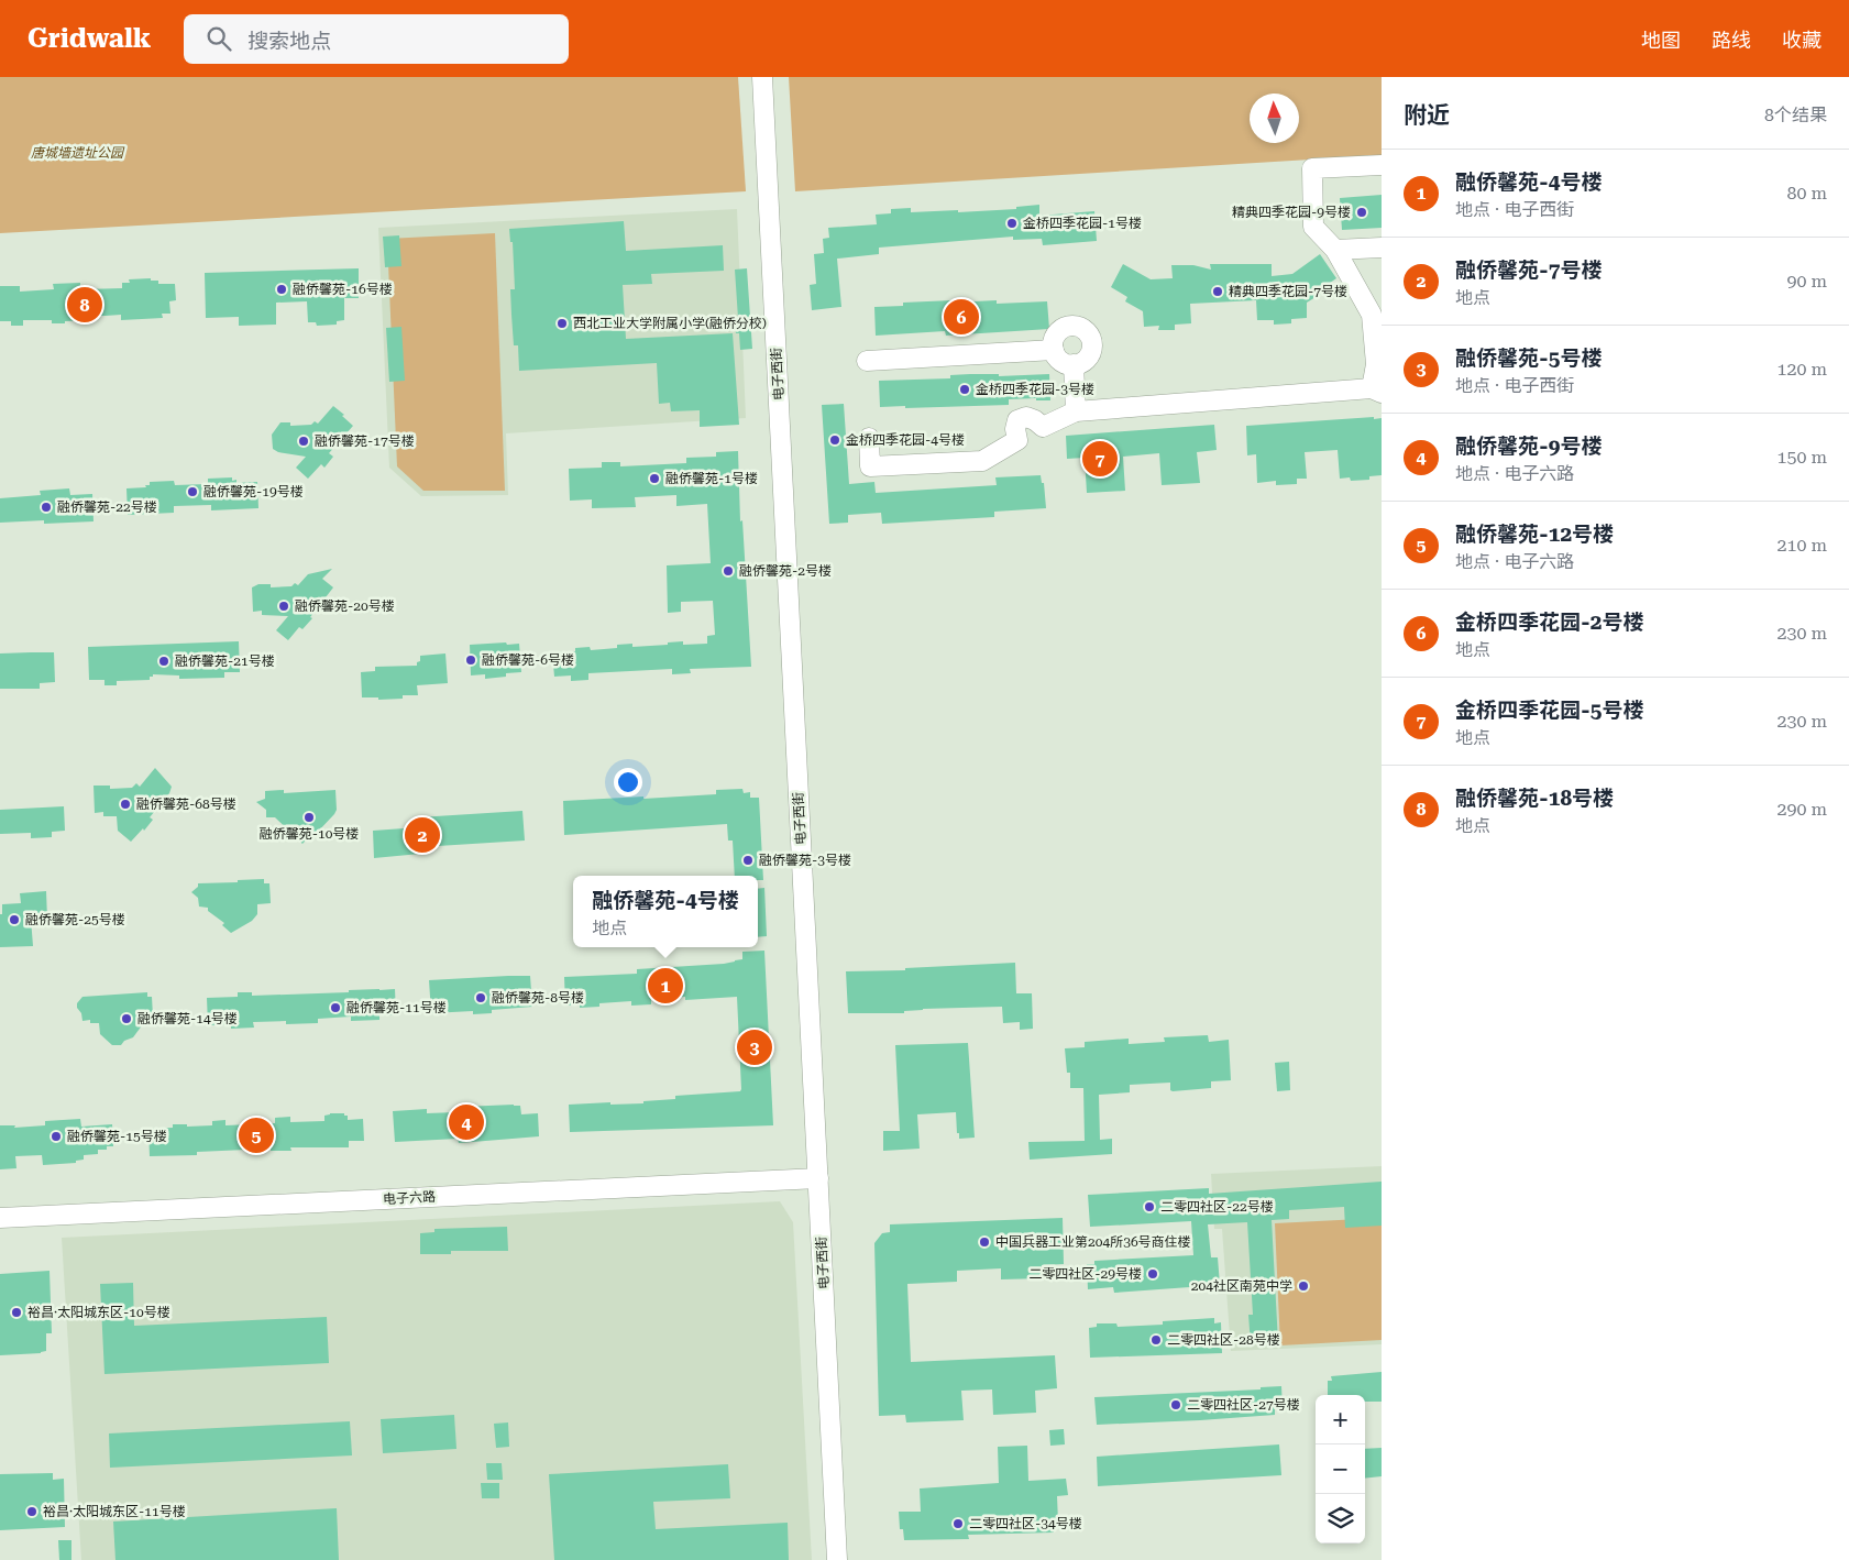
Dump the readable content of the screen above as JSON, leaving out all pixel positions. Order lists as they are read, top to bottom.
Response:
{
  "streets": {
    "street": ["电子西街", "电子六路"]
  },
  "crossings": [
    ["电子西街", "电子六路"]
  ],
  "parks": ["唐城墙遗址公园"],
  "places": [
    "精典四季花园-9号楼",
    "金桥四季花园-1号楼",
    "融侨馨苑-16号楼",
    "精典四季花园-7号楼",
    "西北工业大学附属小学(融侨分校)",
    "金桥四季花园-3号楼",
    "金桥四季花园-4号楼",
    "融侨馨苑-17号楼",
    "融侨馨苑-1号楼",
    "融侨馨苑-19号楼",
    "融侨馨苑-22号楼",
    "融侨馨苑-2号楼",
    "融侨馨苑-20号楼",
    "融侨馨苑-6号楼",
    "融侨馨苑-21号楼",
    "融侨馨苑-68号楼",
    "融侨馨苑-10号楼",
    "融侨馨苑-3号楼",
    "融侨馨苑-25号楼",
    "融侨馨苑-8号楼",
    "融侨馨苑-11号楼",
    "融侨馨苑-14号楼",
    "融侨馨苑-15号楼",
    "二零四社区-22号楼",
    "中国兵器工业第204所36号商住楼",
    "二零四社区-29号楼",
    "204社区南苑中学",
    "裕昌·太阳城东区-10号楼",
    "二零四社区-28号楼",
    "二零四社区-27号楼",
    "裕昌·太阳城东区-11号楼",
    "二零四社区-34号楼"
  ],
  "north": "top",
  "page": {
    "header": "Gridwalk",
    "search": "搜索地点",
    "nav": ["地图", "路线", "收藏"],
    "heading": ["附近", "8个结果"],
    "list": [
      {
        "mark": "1",
        "name": "融侨馨苑-4号楼",
        "note": "地点 · 电子西街",
        "value": "80 m"
      },
      {
        "mark": "2",
        "name": "融侨馨苑-7号楼",
        "note": "地点",
        "value": "90 m"
      },
      {
        "mark": "3",
        "name": "融侨馨苑-5号楼",
        "note": "地点 · 电子西街",
        "value": "120 m"
      },
      {
        "mark": "4",
        "name": "融侨馨苑-9号楼",
        "note": "地点 · 电子六路",
        "value": "150 m"
      },
      {
        "mark": "5",
        "name": "融侨馨苑-12号楼",
        "note": "地点 · 电子六路",
        "value": "210 m"
      },
      {
        "mark": "6",
        "name": "金桥四季花园-2号楼",
        "note": "地点",
        "value": "230 m"
      },
      {
        "mark": "7",
        "name": "金桥四季花园-5号楼",
        "note": "地点",
        "value": "230 m"
      },
      {
        "mark": "8",
        "name": "融侨馨苑-18号楼",
        "note": "地点",
        "value": "290 m"
      }
    ],
    "pins": [
      "8",
      "6",
      "7",
      "2",
      "1",
      "3",
      "4",
      "5"
    ],
    "popup": ["融侨馨苑-4号楼", "地点"],
    "map_buttons": ["+", "−"]
  }
}
